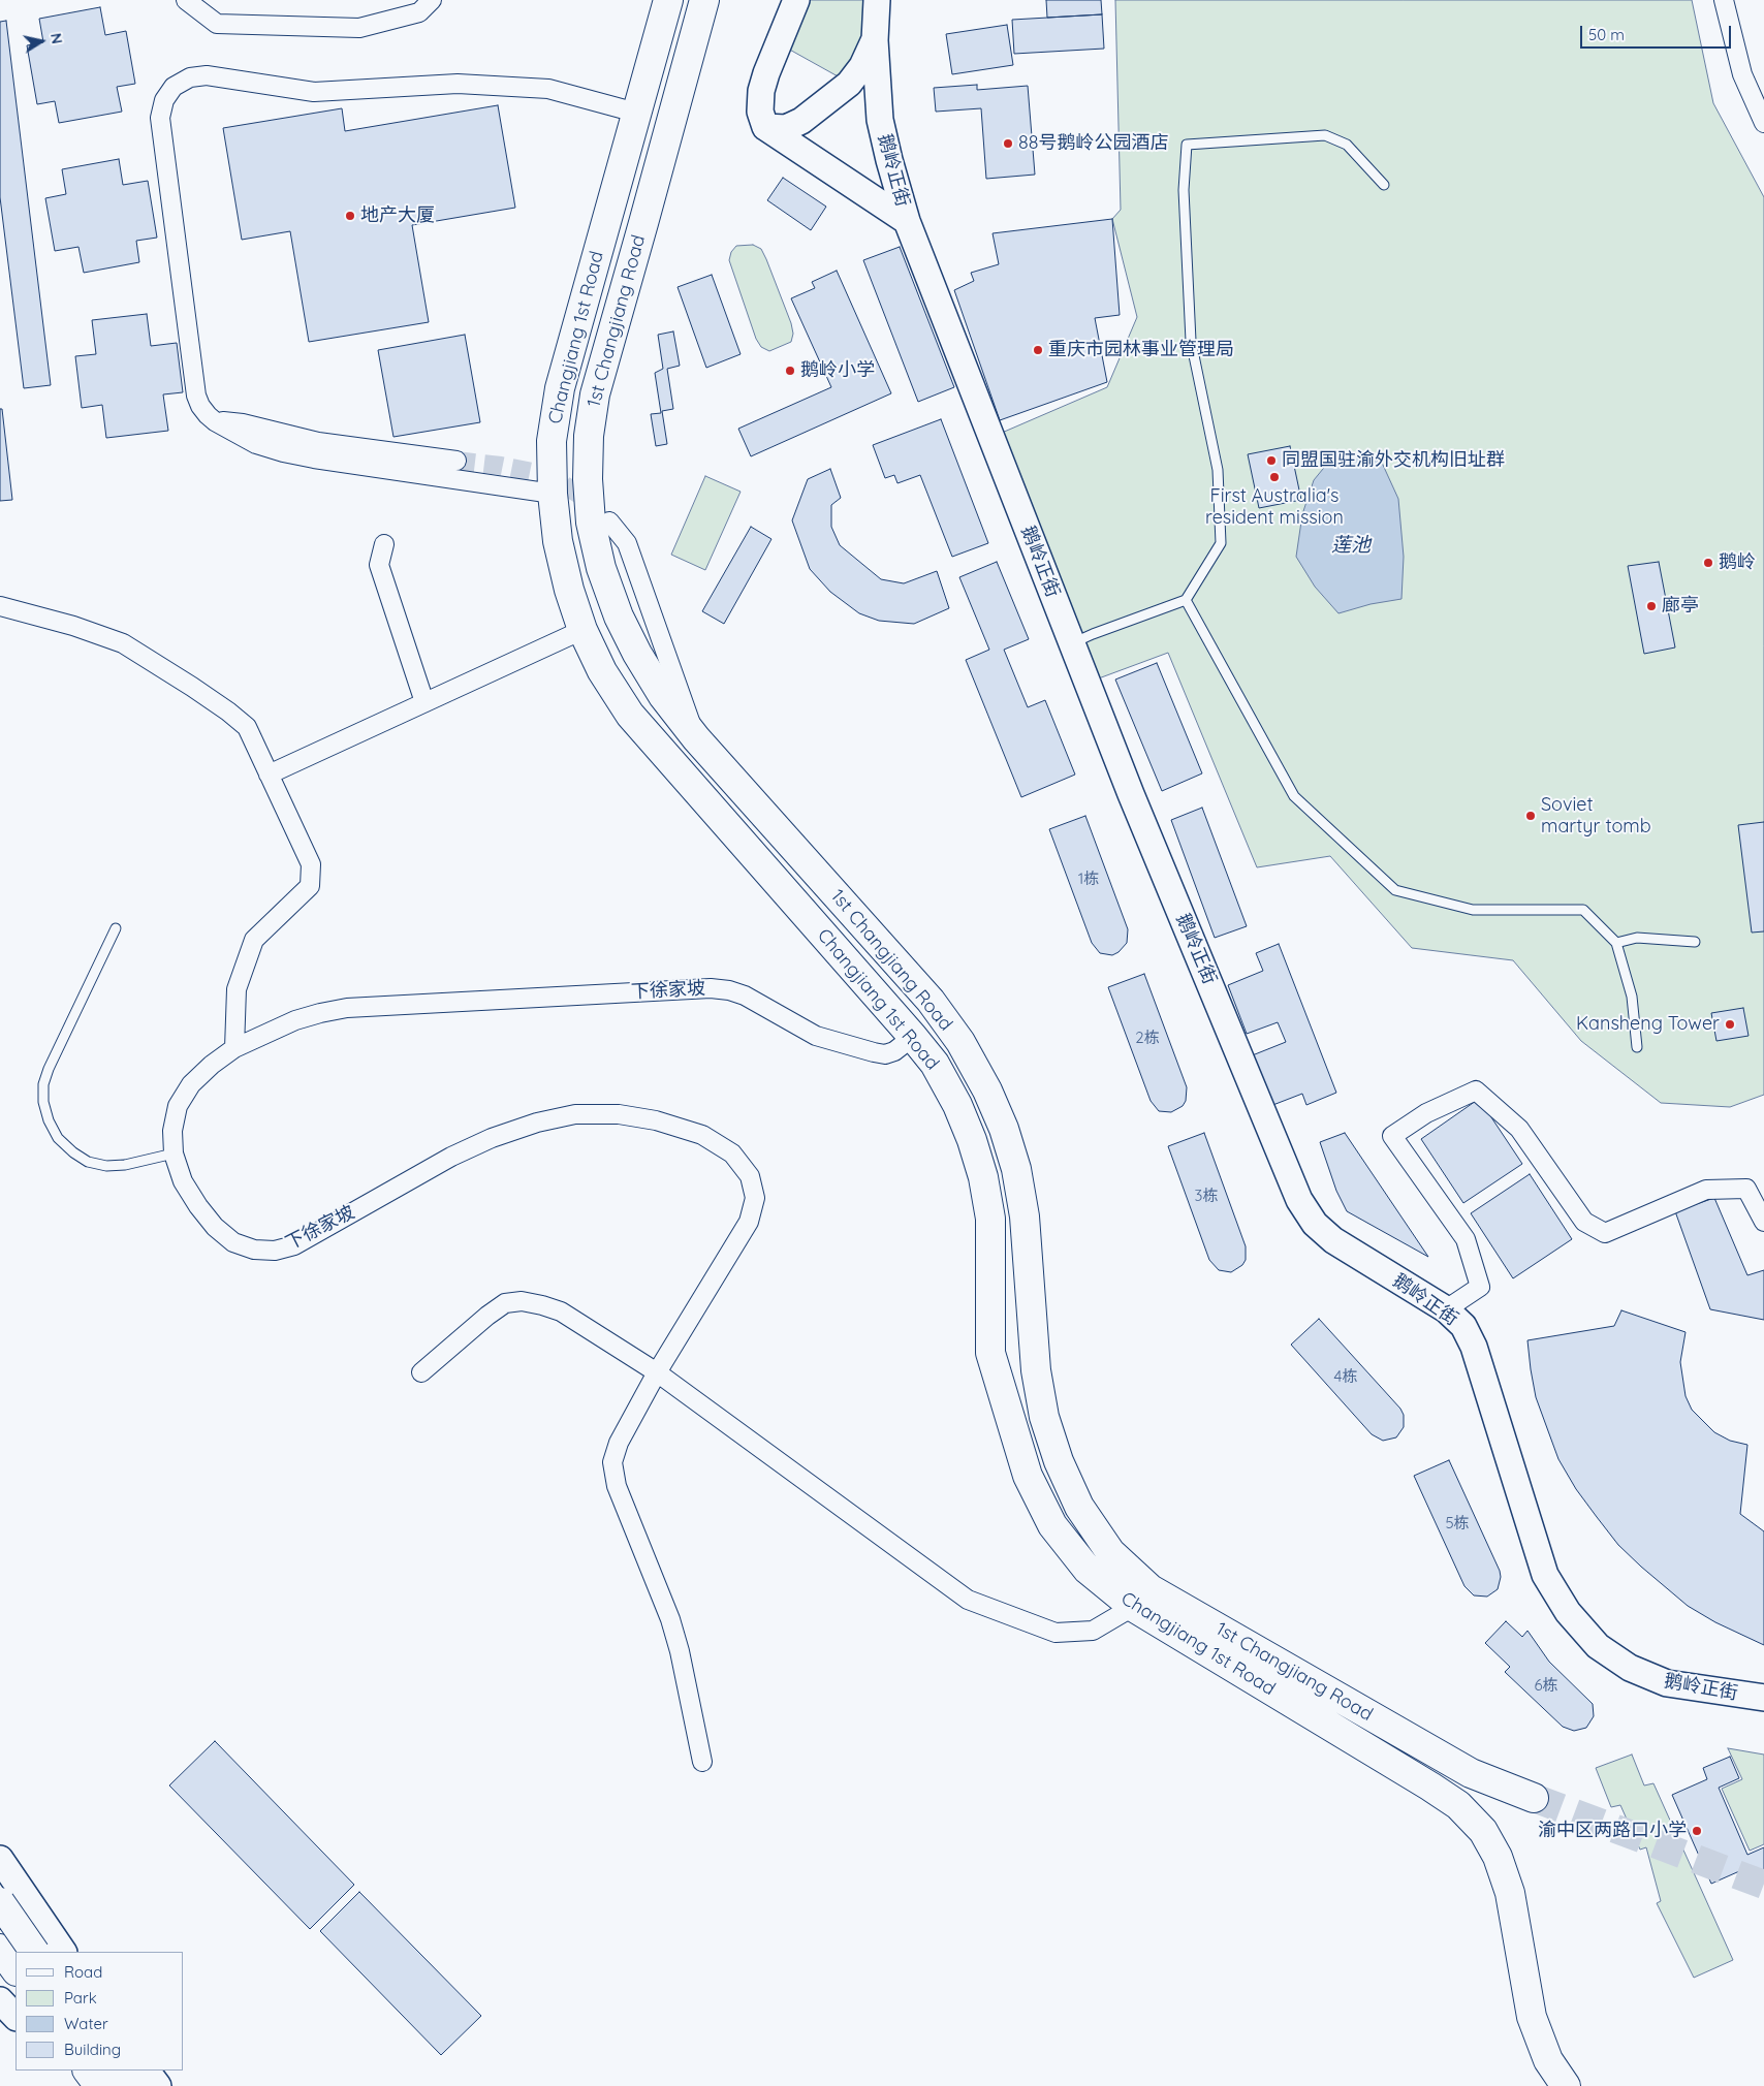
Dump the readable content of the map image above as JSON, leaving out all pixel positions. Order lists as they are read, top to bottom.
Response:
{
  "streets": {
    "main road": ["1st Changjiang Road", "Changjiang 1st Road"],
    "street": ["鹅岭正街", "下徐家坡"]
  },
  "crossings": [
    ["1st Changjiang Road", "Changjiang 1st Road"],
    ["Changjiang 1st Road", "下徐家坡"]
  ],
  "water": ["莲池"],
  "places": [
    "88号鹅岭公园酒店",
    "地产大厦",
    "重庆市园林事业管理局",
    "鹅岭小学",
    "同盟国驻渝外交机构旧址群",
    "First Australia's resident mission",
    "鹅岭",
    "廊亭",
    "Soviet martyr tomb",
    "Kansheng Tower",
    "渝中区两路口小学"
  ],
  "house_numbers": [
    "1栋",
    "2栋",
    "3栋",
    "4栋",
    "5栋",
    "6栋"
  ],
  "legend": [
    "Road",
    "Park",
    "Water",
    "Building"
  ],
  "scale_bar": "50 m",
  "north": "right"
}
